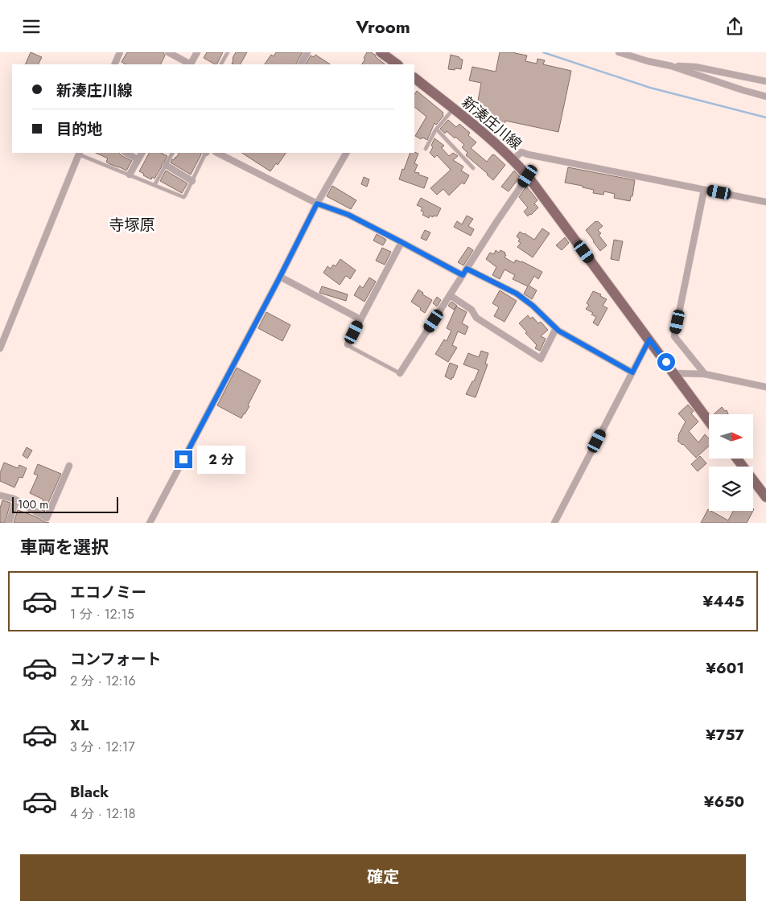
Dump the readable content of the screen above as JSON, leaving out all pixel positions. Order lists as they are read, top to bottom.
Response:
{
  "streets": {
    "main road": ["新湊庄川線"]
  },
  "districts": ["寺塚原"],
  "scale_bar": "100 m",
  "north": "right",
  "page": {
    "header": "Vroom",
    "banner": ["新湊庄川線", "目的地"],
    "bubble": "2 分",
    "scale": "100 m",
    "heading": "車両を選択",
    "list": [
      {
        "name": "エコノミー",
        "note": "1 分 · 12:15",
        "value": "¥445"
      },
      {
        "name": "コンフォート",
        "note": "2 分 · 12:16",
        "value": "¥601"
      },
      {
        "name": "XL",
        "note": "3 分 · 12:17",
        "value": "¥757"
      },
      {
        "name": "Black",
        "note": "4 分 · 12:18",
        "value": "¥650"
      }
    ],
    "buttons": "確定"
  }
}
